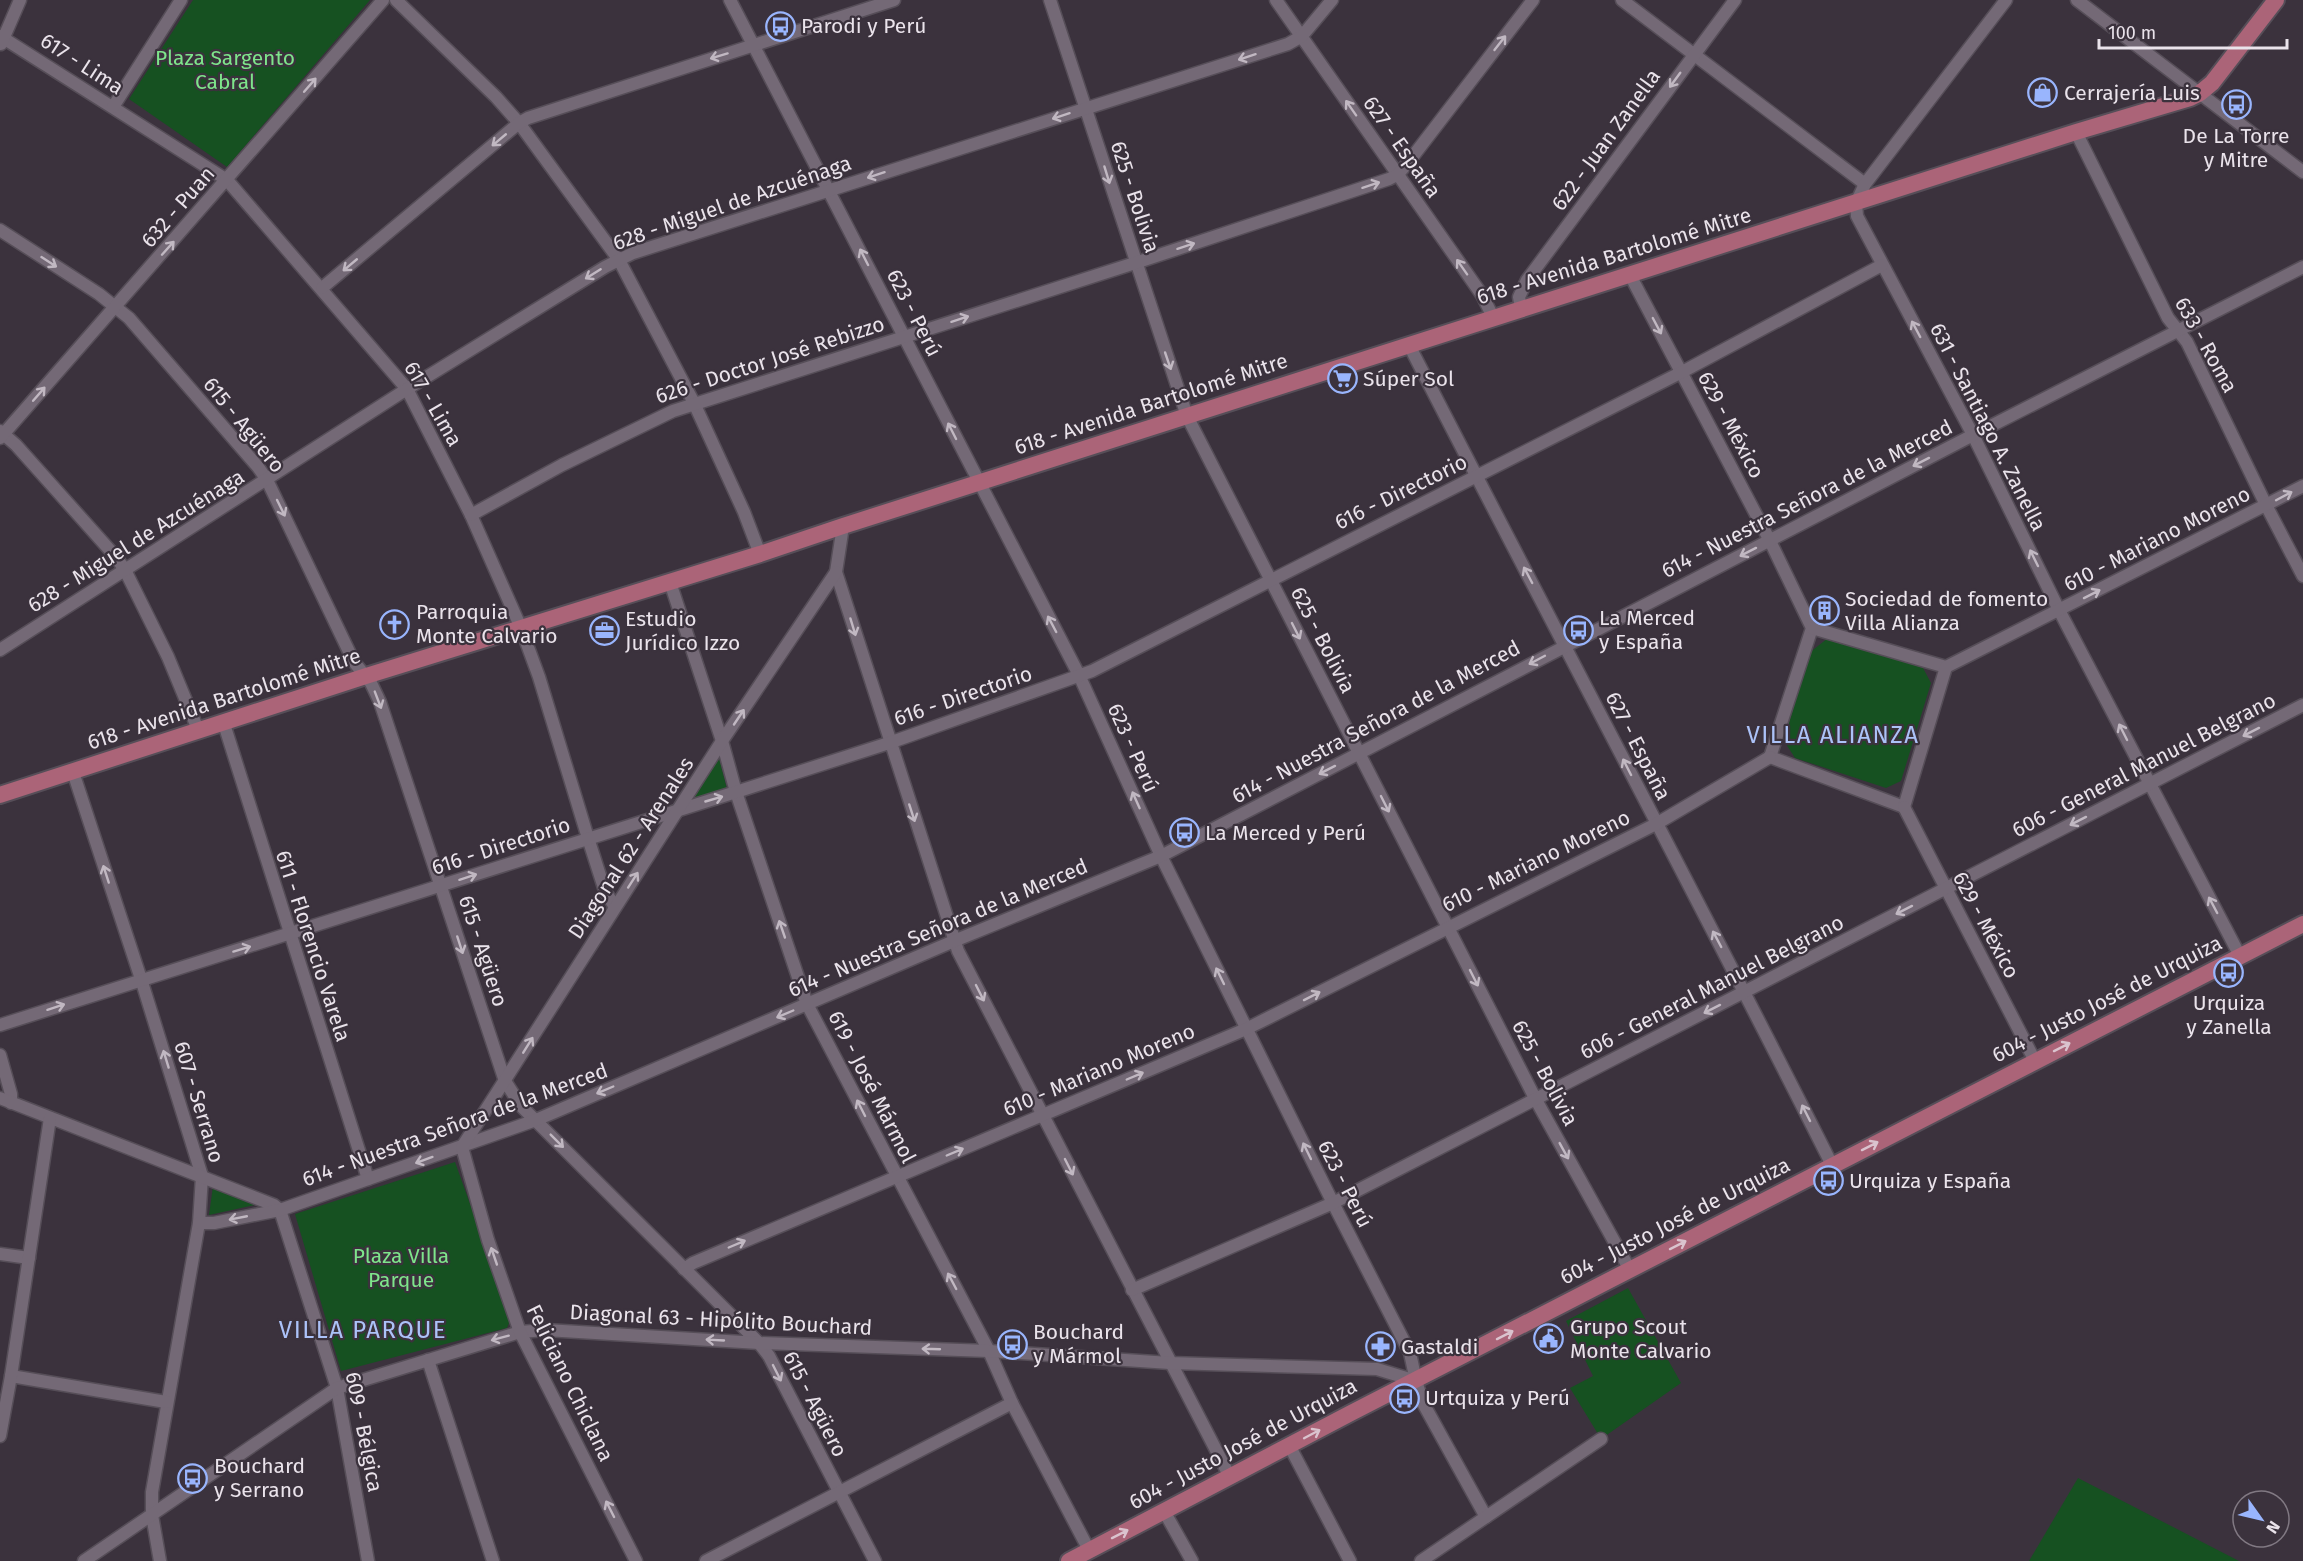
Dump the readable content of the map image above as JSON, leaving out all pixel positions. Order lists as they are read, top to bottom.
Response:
{
  "streets": {
    "main road": ["618 - Avenida Bartolomé Mitre", "604 - Justo José de Urquiza"],
    "street": [
      "617 - Lima",
      "622 - Juan Zanella",
      "627 - España",
      "625 - Bolivia",
      "628 - Miguel de Azcuénaga",
      "632 - Puan",
      "623 - Perú",
      "633 - Roma",
      "626 - Doctor José Rebizzo",
      "615 - Agüero",
      "629 - México",
      "631 - Santiago A. Zanella",
      "616 - Directorio",
      "614 - Nuestra Señora de la Merced",
      "610 - Mariano Moreno",
      "606 - General Manuel Belgrano",
      "Diagonal 62 - Arenales",
      "611 - Florencio Varela",
      "619 - José Mármol",
      "607 - Serrano",
      "Diagonal 63 - Hipólito Bouchard",
      "Feliciano Chiclana",
      "609 - Bélgica"
    ]
  },
  "crossings": [
    ["617 - Lima", "628 - Miguel de Azcuénaga"],
    ["617 - Lima", "632 - Puan"],
    ["617 - Lima", "618 - Avenida Bartolomé Mitre"],
    ["617 - Lima", "626 - Doctor José Rebizzo"],
    ["617 - Lima", "616 - Directorio"],
    ["617 - Lima", "Diagonal 62 - Arenales"],
    ["622 - Juan Zanella", "618 - Avenida Bartolomé Mitre"],
    ["627 - España", "628 - Miguel de Azcuénaga"],
    ["627 - España", "618 - Avenida Bartolomé Mitre"],
    ["627 - España", "626 - Doctor José Rebizzo"],
    ["627 - España", "616 - Directorio"],
    ["627 - España", "614 - Nuestra Señora de la Merced"],
    ["627 - España", "610 - Mariano Moreno"],
    ["627 - España", "606 - General Manuel Belgrano"],
    ["627 - España", "604 - Justo José de Urquiza"],
    ["625 - Bolivia", "628 - Miguel de Azcuénaga"],
    ["625 - Bolivia", "618 - Avenida Bartolomé Mitre"],
    ["625 - Bolivia", "626 - Doctor José Rebizzo"],
    ["625 - Bolivia", "616 - Directorio"],
    ["625 - Bolivia", "614 - Nuestra Señora de la Merced"],
    ["625 - Bolivia", "610 - Mariano Moreno"],
    ["625 - Bolivia", "606 - General Manuel Belgrano"],
    ["625 - Bolivia", "604 - Justo José de Urquiza"],
    ["628 - Miguel de Azcuénaga", "623 - Perú"],
    ["628 - Miguel de Azcuénaga", "615 - Agüero"],
    ["632 - Puan", "615 - Agüero"],
    ["618 - Avenida Bartolomé Mitre", "623 - Perú"],
    ["618 - Avenida Bartolomé Mitre", "633 - Roma"],
    ["618 - Avenida Bartolomé Mitre", "615 - Agüero"],
    ["618 - Avenida Bartolomé Mitre", "629 - México"],
    ["618 - Avenida Bartolomé Mitre", "631 - Santiago A. Zanella"],
    ["618 - Avenida Bartolomé Mitre", "611 - Florencio Varela"],
    ["618 - Avenida Bartolomé Mitre", "619 - José Mármol"],
    ["618 - Avenida Bartolomé Mitre", "607 - Serrano"],
    ["623 - Perú", "626 - Doctor José Rebizzo"],
    ["623 - Perú", "616 - Directorio"],
    ["623 - Perú", "614 - Nuestra Señora de la Merced"],
    ["623 - Perú", "610 - Mariano Moreno"],
    ["623 - Perú", "606 - General Manuel Belgrano"],
    ["623 - Perú", "604 - Justo José de Urquiza"],
    ["623 - Perú", "Diagonal 63 - Hipólito Bouchard"],
    ["633 - Roma", "614 - Nuestra Señora de la Merced"],
    ["633 - Roma", "610 - Mariano Moreno"],
    ["615 - Agüero", "616 - Directorio"],
    ["615 - Agüero", "614 - Nuestra Señora de la Merced"],
    ["615 - Agüero", "610 - Mariano Moreno"],
    ["615 - Agüero", "Diagonal 62 - Arenales"],
    ["615 - Agüero", "Diagonal 63 - Hipólito Bouchard"],
    ["629 - México", "616 - Directorio"],
    ["629 - México", "614 - Nuestra Señora de la Merced"],
    ["629 - México", "606 - General Manuel Belgrano"],
    ["629 - México", "604 - Justo José de Urquiza"],
    ["631 - Santiago A. Zanella", "616 - Directorio"],
    ["631 - Santiago A. Zanella", "614 - Nuestra Señora de la Merced"],
    ["631 - Santiago A. Zanella", "610 - Mariano Moreno"],
    ["631 - Santiago A. Zanella", "606 - General Manuel Belgrano"],
    ["631 - Santiago A. Zanella", "604 - Justo José de Urquiza"],
    ["616 - Directorio", "Diagonal 62 - Arenales"],
    ["616 - Directorio", "611 - Florencio Varela"],
    ["616 - Directorio", "619 - José Mármol"],
    ["616 - Directorio", "607 - Serrano"],
    ["614 - Nuestra Señora de la Merced", "Diagonal 62 - Arenales"],
    ["614 - Nuestra Señora de la Merced", "611 - Florencio Varela"],
    ["614 - Nuestra Señora de la Merced", "619 - José Mármol"],
    ["614 - Nuestra Señora de la Merced", "607 - Serrano"],
    ["614 - Nuestra Señora de la Merced", "Feliciano Chiclana"],
    ["614 - Nuestra Señora de la Merced", "609 - Bélgica"],
    ["610 - Mariano Moreno", "619 - José Mármol"],
    ["Diagonal 62 - Arenales", "619 - José Mármol"],
    ["Diagonal 62 - Arenales", "Feliciano Chiclana"],
    ["604 - Justo José de Urquiza", "619 - José Mármol"],
    ["604 - Justo José de Urquiza", "Diagonal 63 - Hipólito Bouchard"],
    ["619 - José Mármol", "Diagonal 63 - Hipólito Bouchard"],
    ["607 - Serrano", "Diagonal 63 - Hipólito Bouchard"],
    ["Diagonal 63 - Hipólito Bouchard", "Feliciano Chiclana"],
    ["Diagonal 63 - Hipólito Bouchard", "609 - Bélgica"]
  ],
  "one_way": [
    "622 - Juan Zanella",
    "627 - España",
    "625 - Bolivia",
    "628 - Miguel de Azcuénaga",
    "632 - Puan",
    "623 - Perú",
    "626 - Doctor José Rebizzo",
    "615 - Agüero",
    "631 - Santiago A. Zanella",
    "614 - Nuestra Señora de la Merced",
    "610 - Mariano Moreno",
    "606 - General Manuel Belgrano",
    "Diagonal 62 - Arenales",
    "604 - Justo José de Urquiza",
    "619 - José Mármol",
    "607 - Serrano",
    "Diagonal 63 - Hipólito Bouchard",
    "Feliciano Chiclana"
  ],
  "districts": ["VILLA ALIANZA", "VILLA PARQUE"],
  "parks": ["Plaza Sargento Cabral", "Plaza Villa Parque"],
  "places": {
    "bus stop": [
      "Parodi y Perú",
      "De La Torre y Mitre",
      "La Merced y España",
      "La Merced y Perú",
      "Urquiza y Zanella",
      "Urquiza y España",
      "Bouchard y Mármol",
      "Urtquiza y Perú",
      "Bouchard y Serrano"
    ],
    "shop": ["Cerrajería Luis"],
    "supermarket": ["Súper Sol"],
    "building": ["Sociedad de fomento Villa Alianza"],
    "church": ["Parroquia Monte Calvario"],
    "office": ["Estudio Jurídico Izzo"],
    "public building": ["Grupo Scout Monte Calvario"],
    "pharmacy": ["Gastaldi"]
  },
  "scale_bar": "100 m",
  "north": "bottom right"
}
